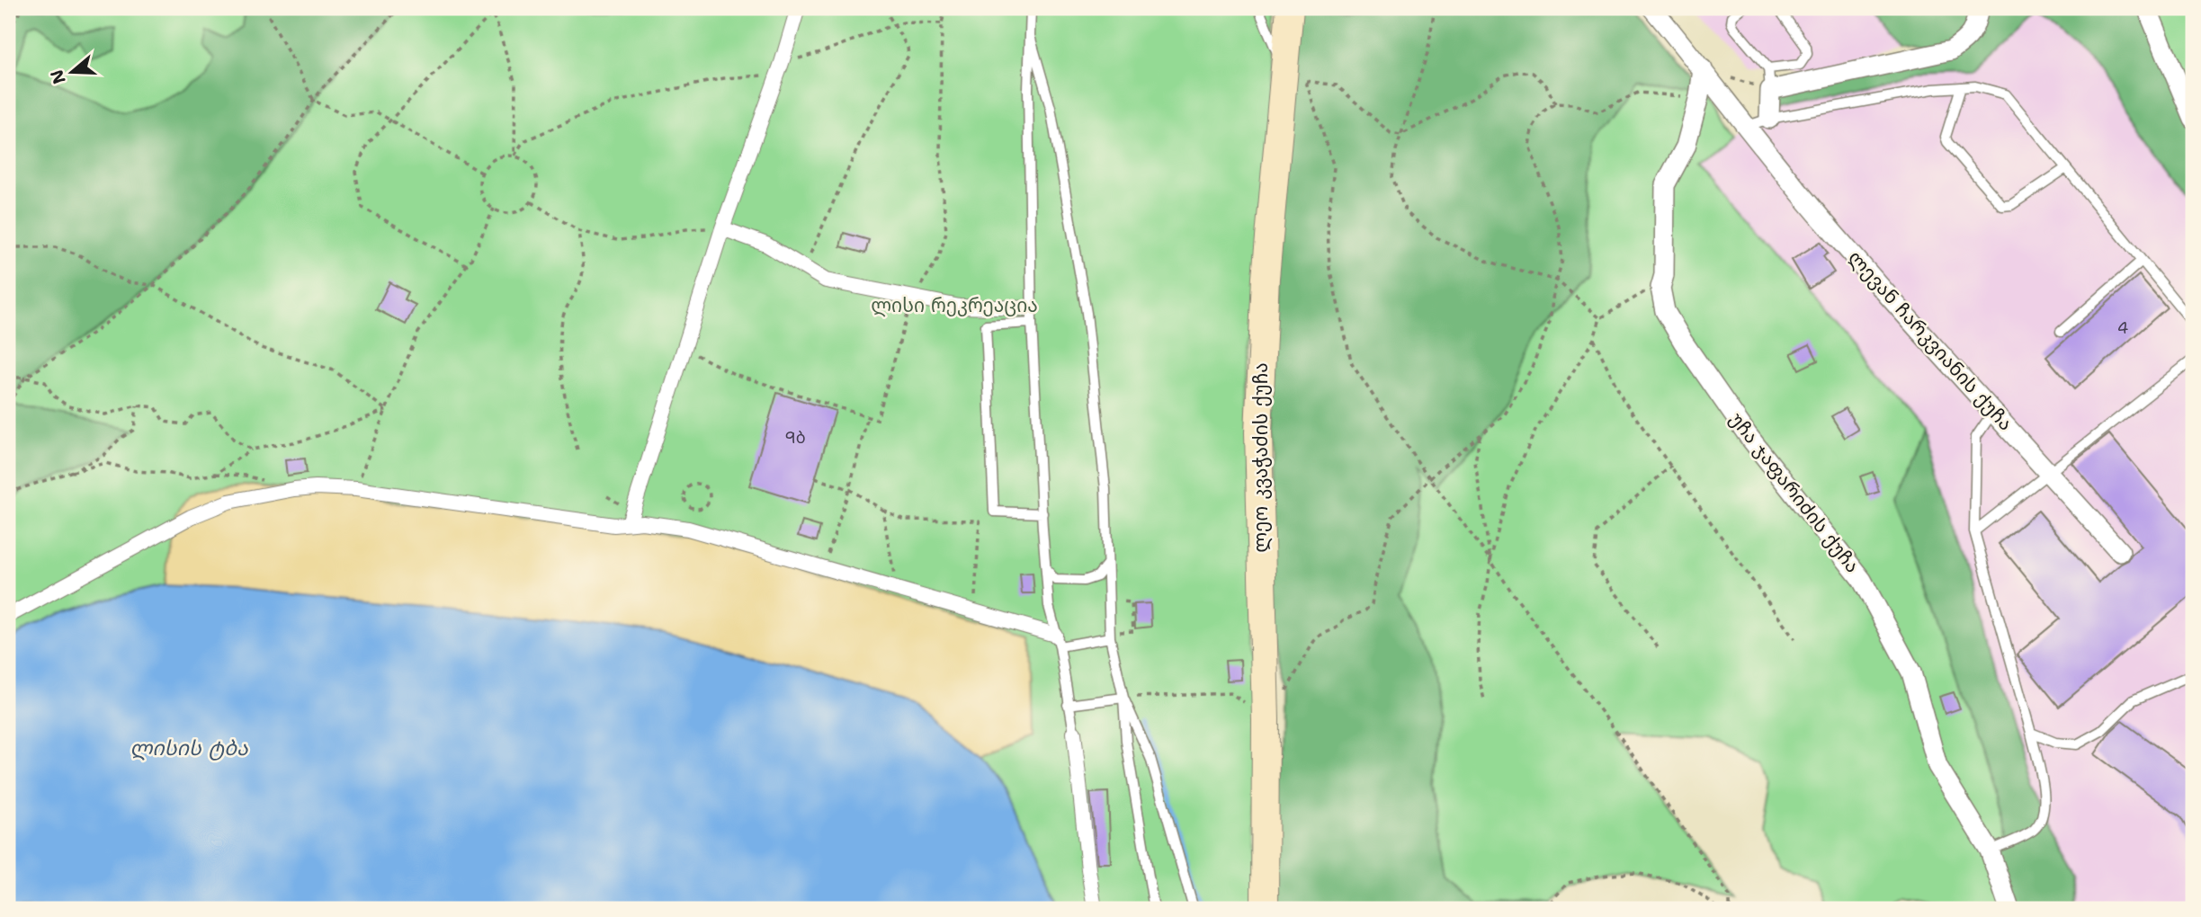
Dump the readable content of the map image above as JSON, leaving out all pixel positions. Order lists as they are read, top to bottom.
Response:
{
  "streets": {
    "main road": ["ლეო კვაჭაძის ქუჩა"],
    "street": ["ლევან ჩარკვიანის ქუჩა", "უჩა ჯაფარიძის ქუჩა"]
  },
  "crossings": [
    ["ლევან ჩარკვიანის ქუჩა", "უჩა ჯაფარიძის ქუჩა"]
  ],
  "water": ["ლისის ტბა"],
  "parks": ["ლისი რეკრეაცია"],
  "house_numbers": ["4", "9ბ"],
  "north": "left"
}
